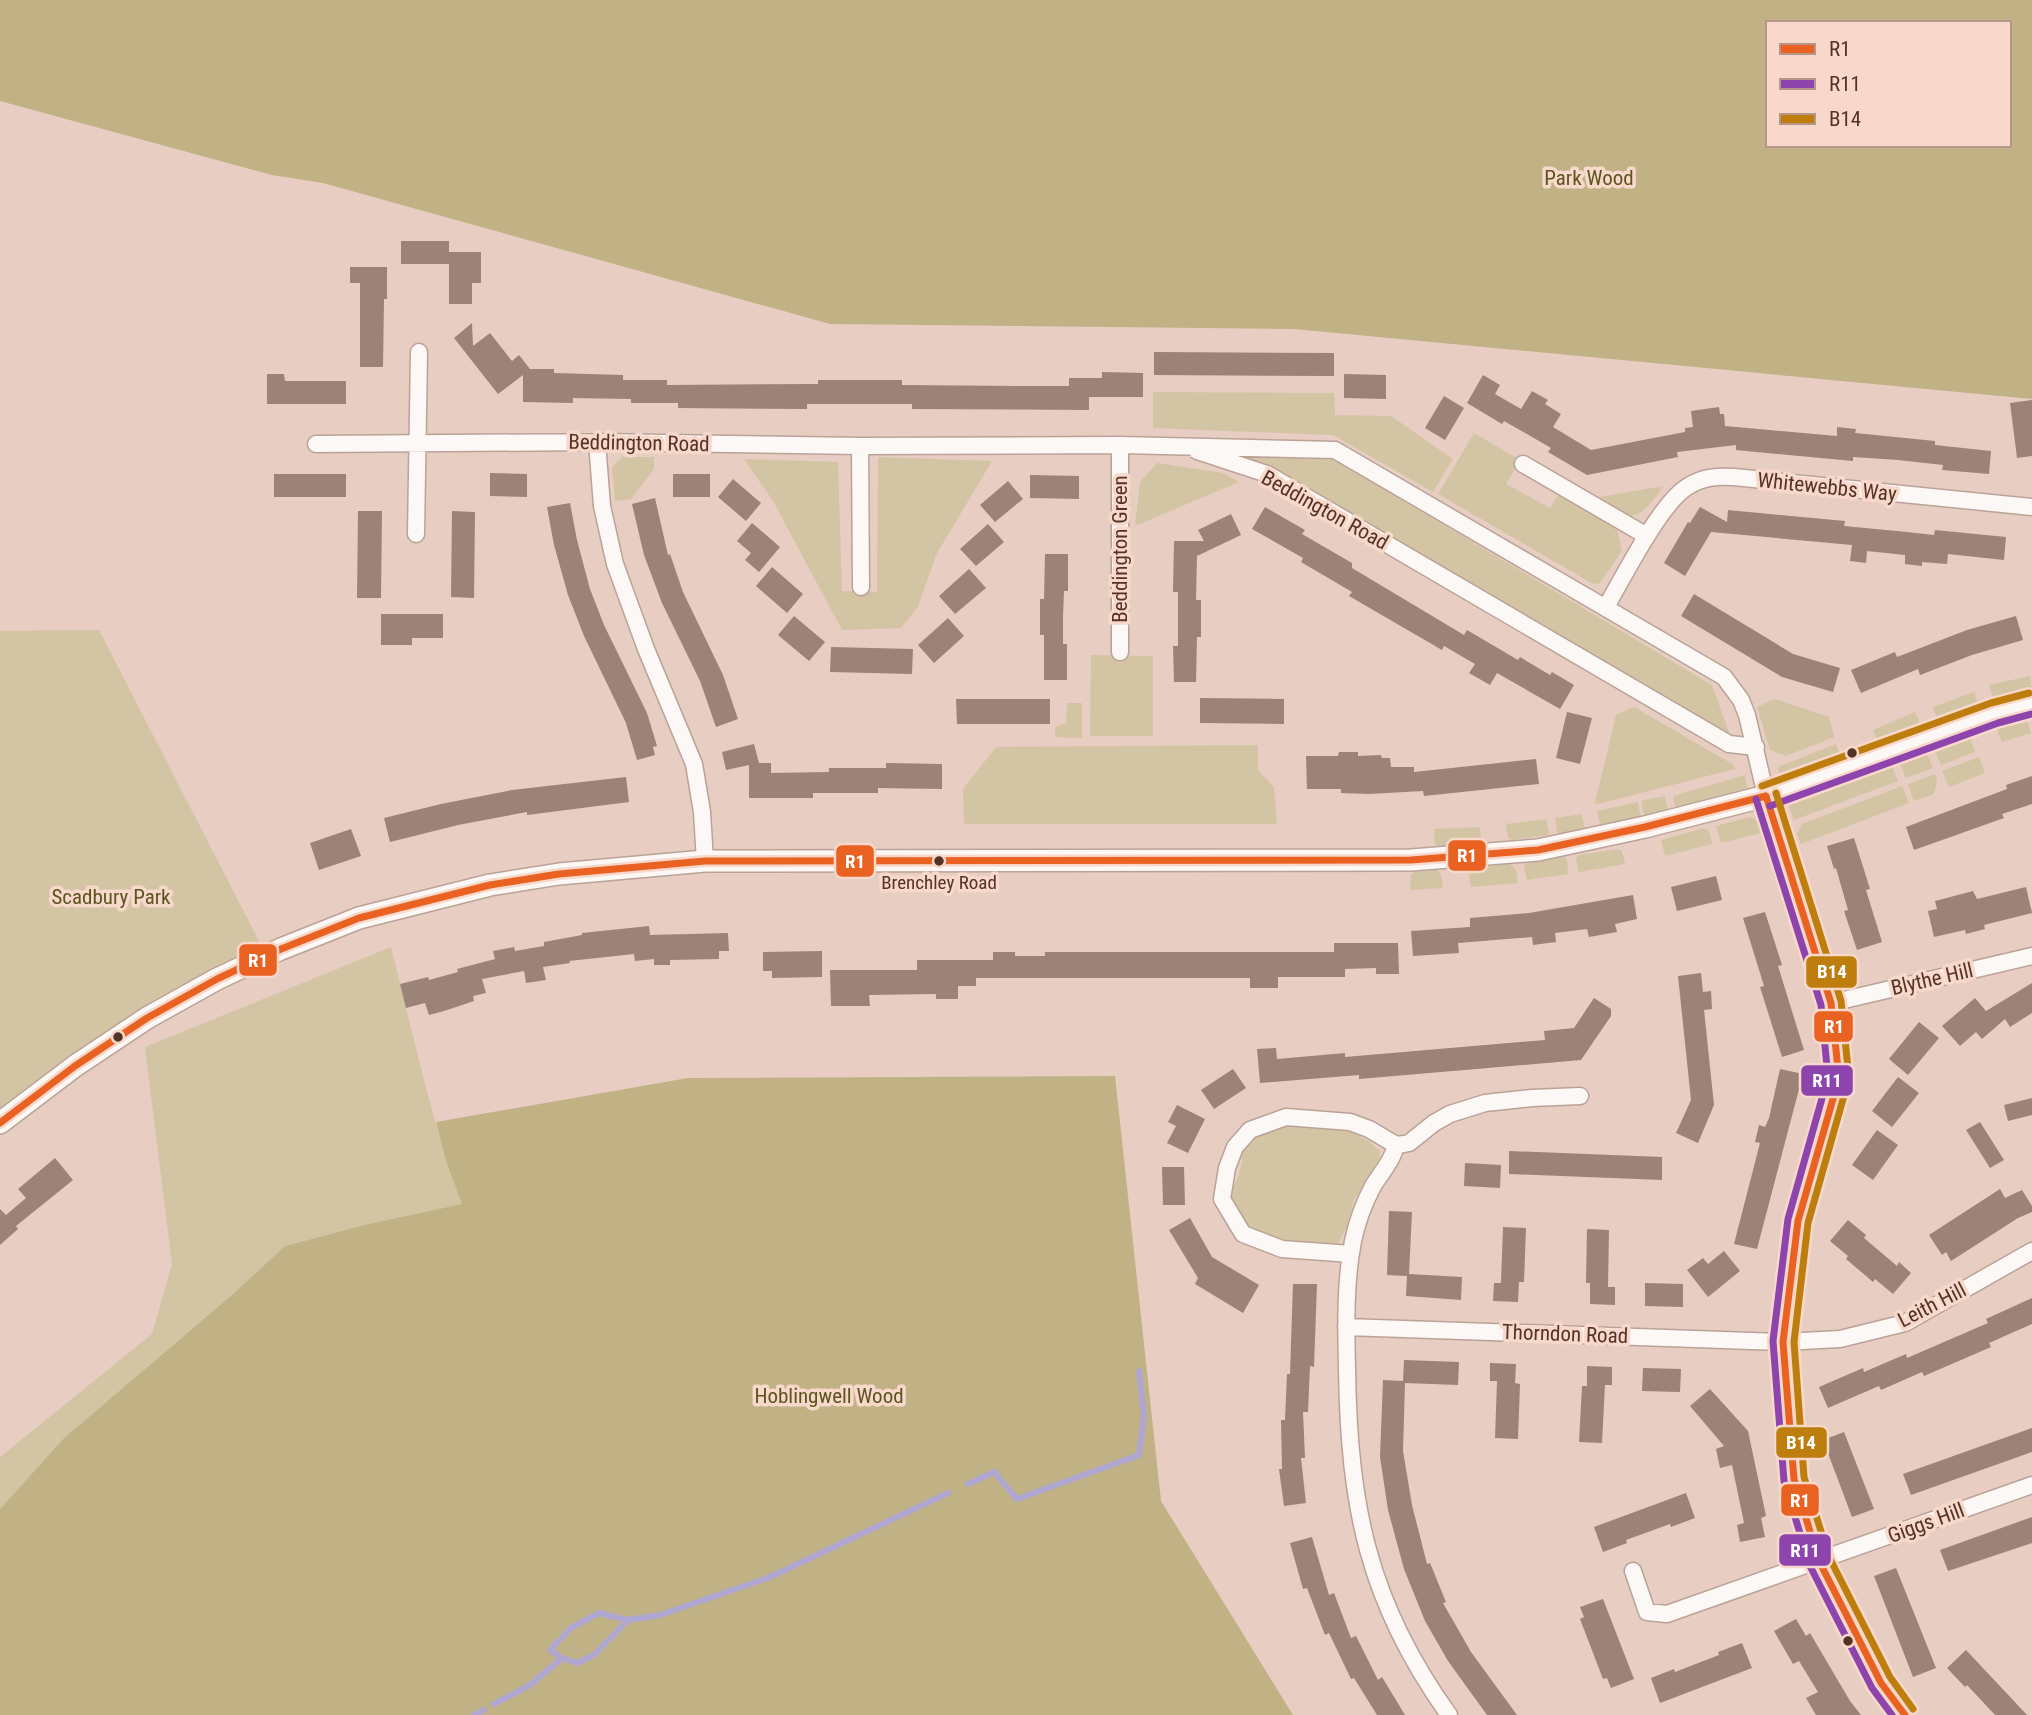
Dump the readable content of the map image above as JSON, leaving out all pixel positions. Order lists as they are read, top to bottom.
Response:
{
  "streets": {
    "street": [
      "Beddington Road",
      "Whitewebbs Way",
      "Beddington Green",
      "Blythe Hill",
      "Leith Hill",
      "Thorndon Road",
      "Giggs Hill"
    ]
  },
  "crossings": [
    ["Beddington Road", "Whitewebbs Way"],
    ["Beddington Road", "Beddington Green"],
    ["Beddington Road", "Blythe Hill"],
    ["Beddington Road", "Leith Hill"],
    ["Beddington Road", "Thorndon Road"],
    ["Beddington Road", "Giggs Hill"],
    ["Leith Hill", "Thorndon Road"]
  ],
  "parks": ["Park Wood", "Scadbury Park", "Hoblingwell Wood"],
  "places": ["Brenchley Road"],
  "lines": ["transit line B14", "transit line R11", "transit line R1"],
  "legend": ["R1", "R11", "B14"]
}
